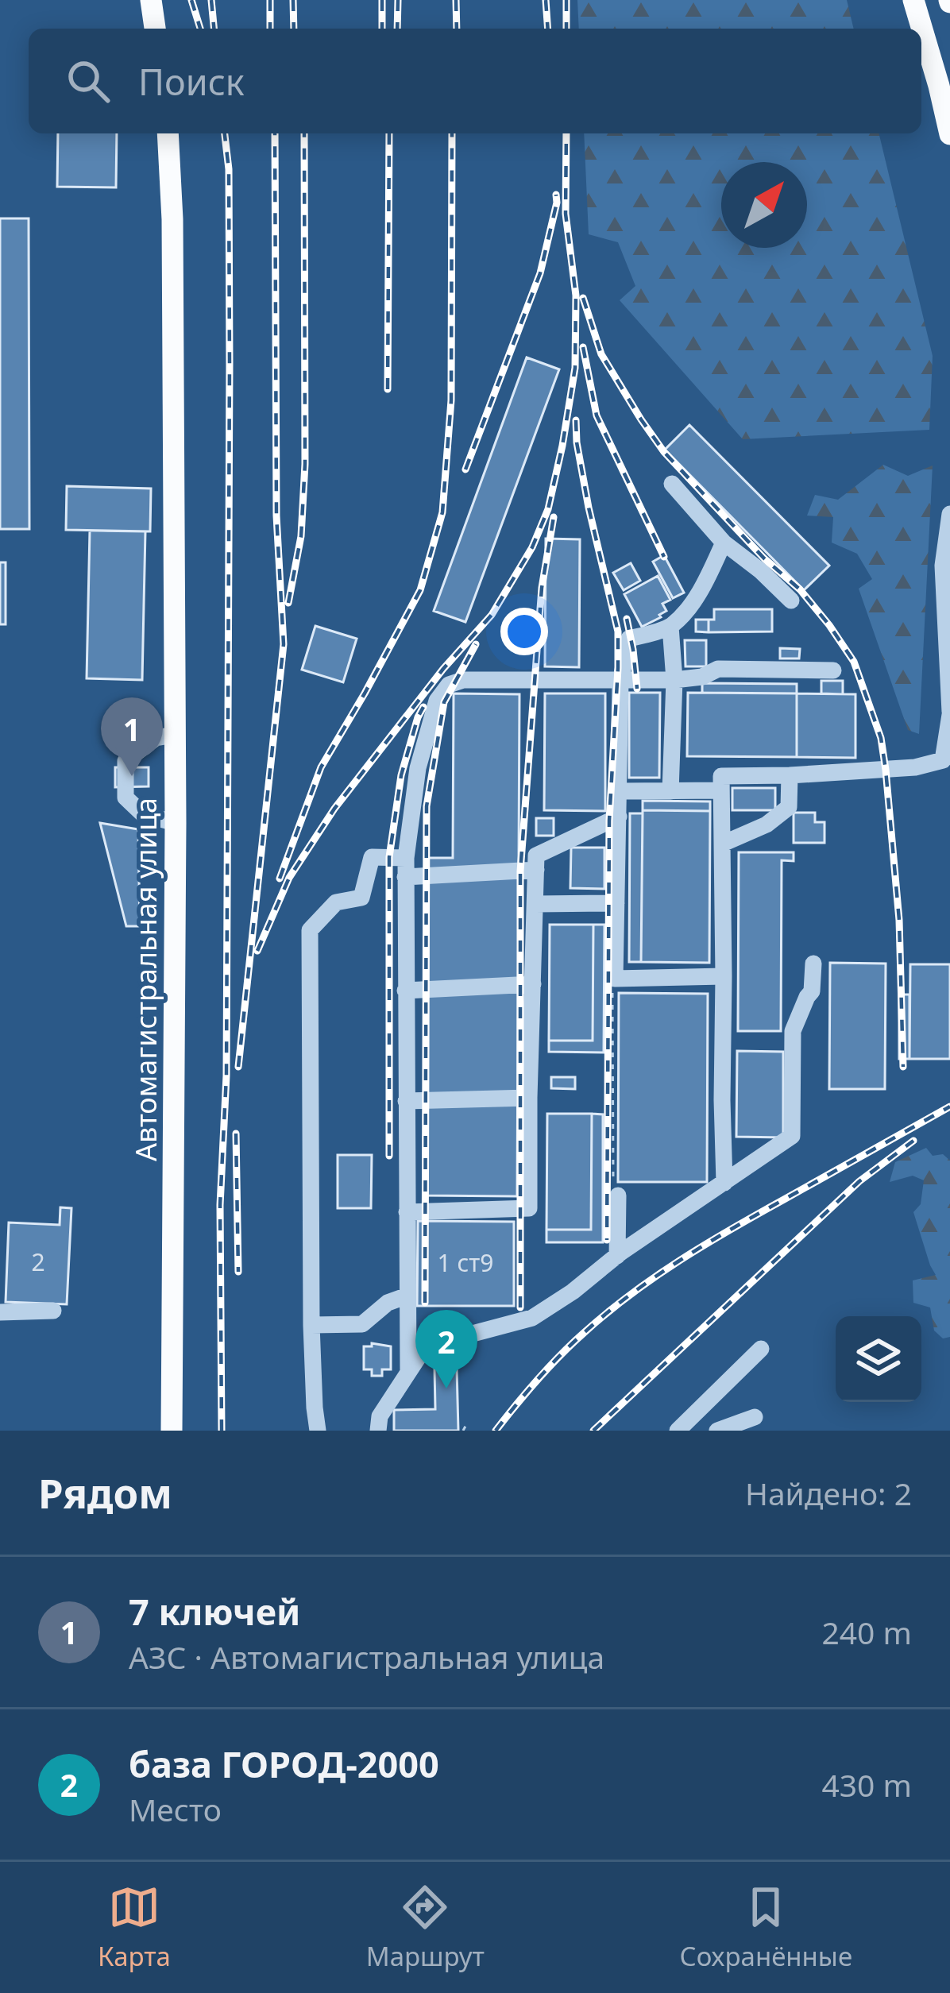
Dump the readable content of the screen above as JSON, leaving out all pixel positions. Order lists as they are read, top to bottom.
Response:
{
  "streets": {
    "main road": ["Автомагистральная улица"]
  },
  "house_numbers": ["2", "1 ст9"],
  "north": "top right",
  "page": {
    "search": "Поиск",
    "pins": ["1", "2"],
    "heading": ["Рядом", "Найдено: 2"],
    "list": [
      {
        "mark": "1",
        "name": "7 ключей",
        "note": "АЗС · Автомагистральная улица",
        "value": "240 m"
      },
      {
        "mark": "2",
        "name": "база ГОРОД-2000",
        "note": "Место",
        "value": "430 m"
      }
    ],
    "nav": ["Карта", "Маршрут", "Сохранённые"]
  }
}
